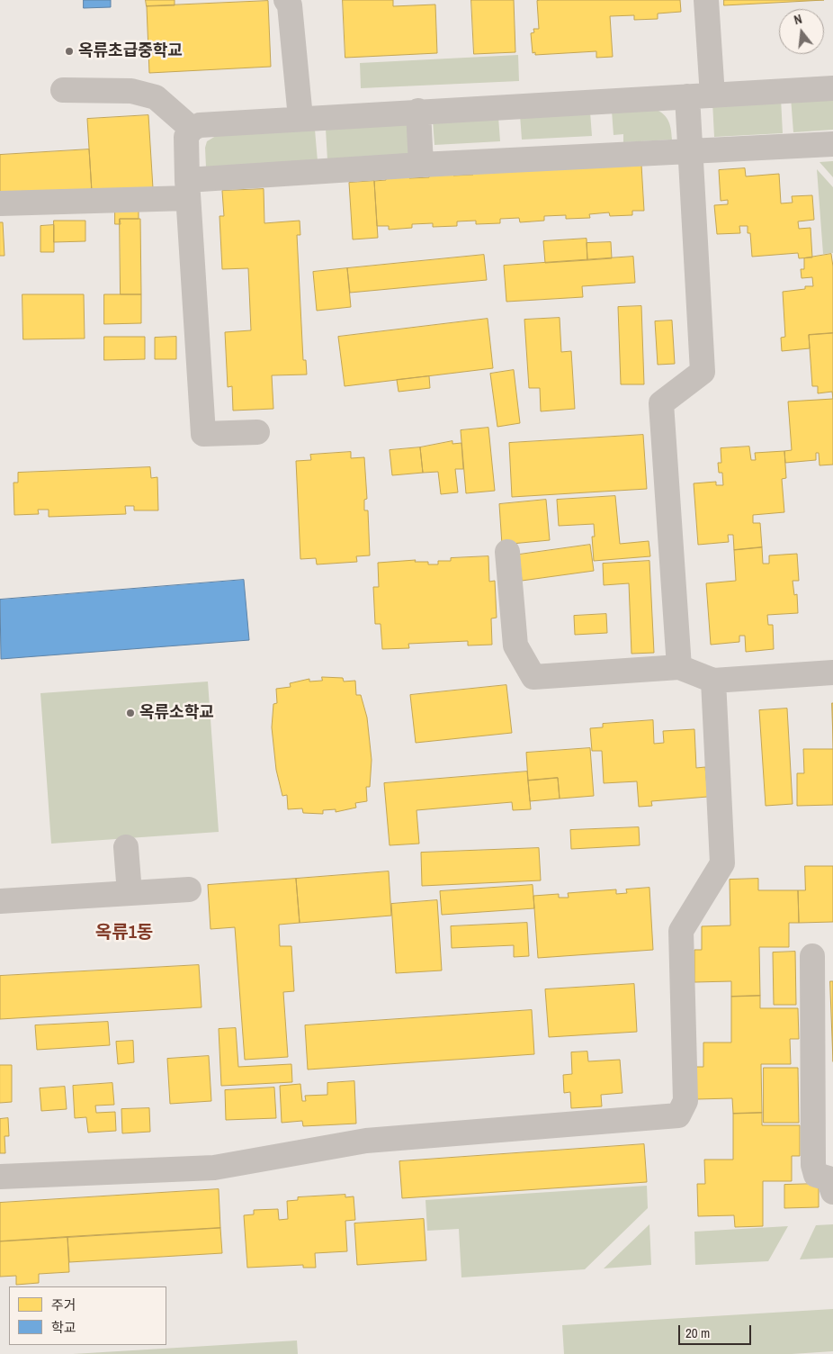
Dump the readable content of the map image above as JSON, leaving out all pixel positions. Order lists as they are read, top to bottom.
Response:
{
  "districts": ["옥류1동"],
  "places": ["옥류초급중학교", "옥류소학교"],
  "legend": ["주거", "학교"],
  "scale_bar": "20 m",
  "north": "top"
}
